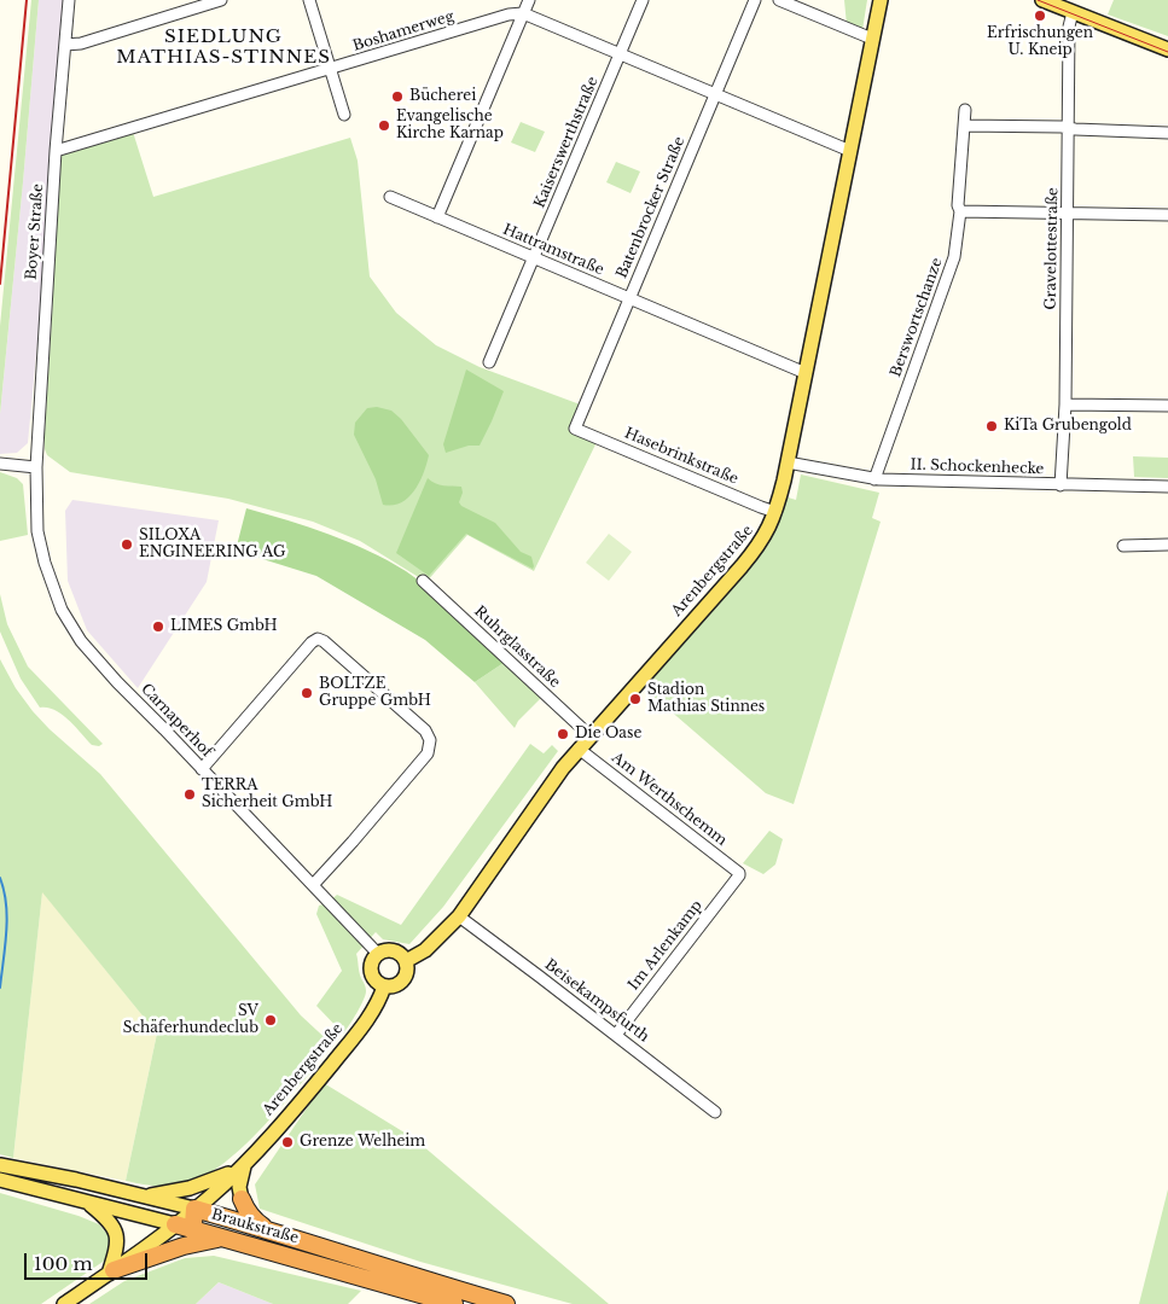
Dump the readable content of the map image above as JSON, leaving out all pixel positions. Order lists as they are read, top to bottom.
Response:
{
  "streets": {
    "highway": ["Braukstraße"],
    "main road": ["Arenbergstraße"],
    "street": [
      "Boshamerweg",
      "Kaiserswerthstraße",
      "Batenbrocker Straße",
      "Boyer Straße",
      "Gravelottestraße",
      "Hattramstraße",
      "Berswortschanze",
      "Hasebrinkstraße",
      "II. Schockenhecke",
      "Ruhrglasstraße",
      "Carnaperhof",
      "Am Werthschemm",
      "Im Arlenkamp",
      "Beisekampsfurth"
    ]
  },
  "crossings": [
    ["Boshamerweg", "Boyer Straße"],
    ["Kaiserswerthstraße", "Hattramstraße"],
    ["Batenbrocker Straße", "Hattramstraße"],
    ["Batenbrocker Straße", "Hasebrinkstraße"],
    ["Boyer Straße", "Carnaperhof"],
    ["Gravelottestraße", "II. Schockenhecke"],
    ["Hattramstraße", "Arenbergstraße"],
    ["Berswortschanze", "II. Schockenhecke"],
    ["Hasebrinkstraße", "Arenbergstraße"],
    ["II. Schockenhecke", "Arenbergstraße"],
    ["Arenbergstraße", "Ruhrglasstraße"],
    ["Arenbergstraße", "Carnaperhof"],
    ["Arenbergstraße", "Am Werthschemm"],
    ["Arenbergstraße", "Beisekampsfurth"],
    ["Arenbergstraße", "Braukstraße"],
    ["Am Werthschemm", "Im Arlenkamp"],
    ["Im Arlenkamp", "Beisekampsfurth"]
  ],
  "districts": ["SIEDLUNG MATHIAS-STINNES"],
  "places": [
    "Erfrischungen U. Kneip",
    "Bücherei",
    "Evangelische Kirche Karnap",
    "KiTa Grubengold",
    "SILOXA ENGINEERING AG",
    "LIMES GmbH",
    "BOLTZE Gruppe GmbH",
    "Stadion Mathias Stinnes",
    "Die Oase",
    "TERRA Sicherheit GmbH",
    "SV Schäferhundeclub",
    "Grenze Welheim"
  ],
  "scale_bar": "100 m"
}
